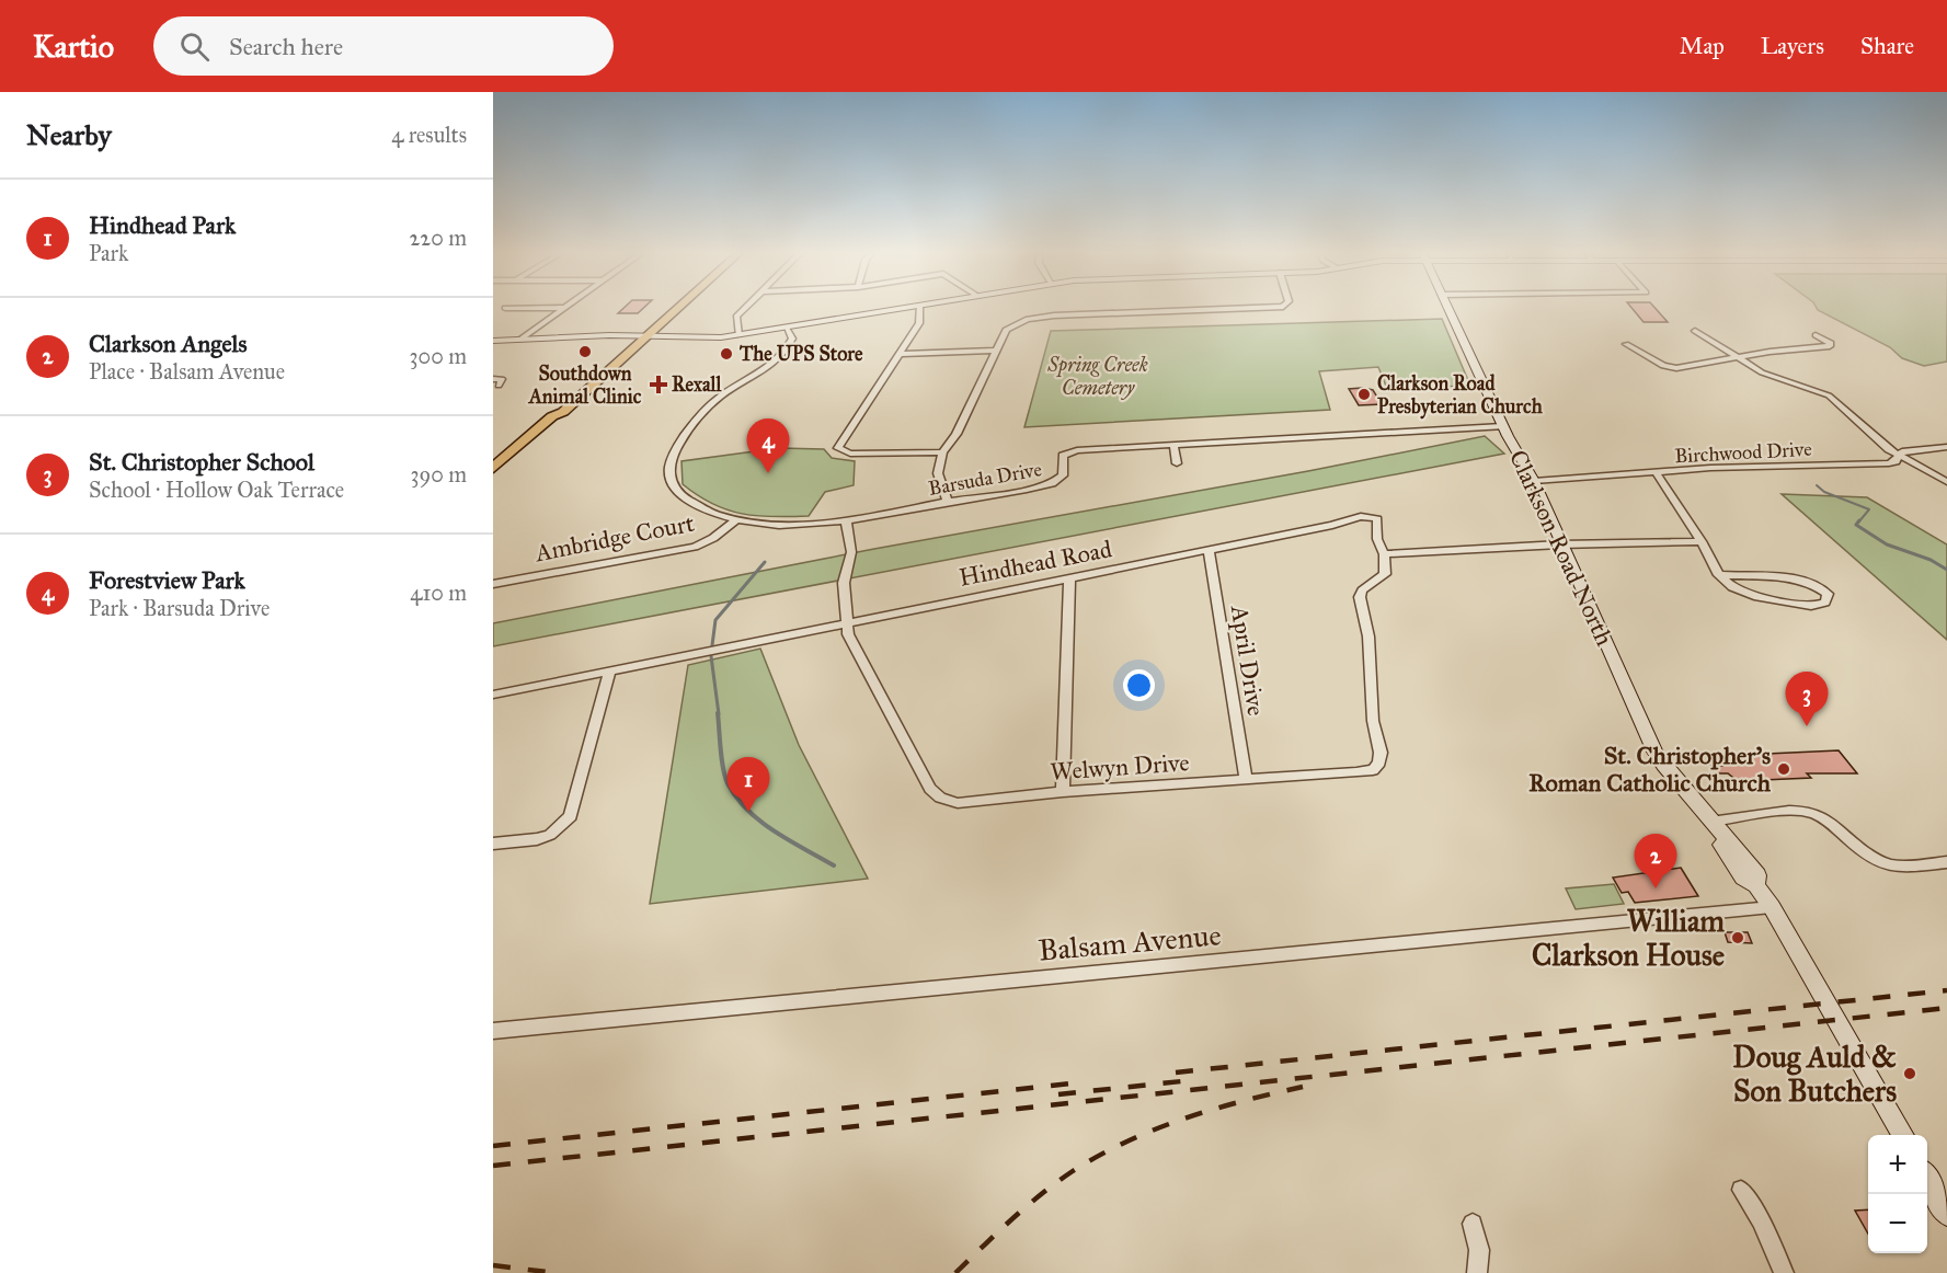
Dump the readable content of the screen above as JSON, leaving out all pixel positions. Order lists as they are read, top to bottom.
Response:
{
  "streets": {
    "street": [
      "Birchwood Drive",
      "Barsuda Drive",
      "Ambridge Court",
      "Clarkson Road North",
      "Hindhead Road",
      "April Drive",
      "Welwyn Drive",
      "Balsam Avenue"
    ]
  },
  "crossings": [
    ["Birchwood Drive", "Clarkson Road North"],
    ["Barsuda Drive", "Ambridge Court"],
    ["Barsuda Drive", "Clarkson Road North"],
    ["Barsuda Drive", "Welwyn Drive"],
    ["Clarkson Road North", "Balsam Avenue"],
    ["Hindhead Road", "April Drive"],
    ["Hindhead Road", "Welwyn Drive"],
    ["April Drive", "Welwyn Drive"]
  ],
  "parks": ["Spring Creek Cemetery"],
  "places": {
    "other": [
      "Southdown Animal Clinic",
      "The UPS Store",
      "Clarkson Road Presbyterian Church",
      "St. Christopher's Roman Catholic Church",
      "William Clarkson House",
      "Doug Auld & Son Butchers"
    ],
    "health": ["Rexall"]
  },
  "page": {
    "header": "Kartio",
    "search": "Search here",
    "nav": ["Map", "Layers", "Share"],
    "heading": ["Nearby", "4 results"],
    "list": [
      {
        "mark": "1",
        "name": "Hindhead Park",
        "note": "Park",
        "value": "220 m"
      },
      {
        "mark": "2",
        "name": "Clarkson Angels",
        "note": "Place · Balsam Avenue",
        "value": "300 m"
      },
      {
        "mark": "3",
        "name": "St. Christopher School",
        "note": "School · Hollow Oak Terrace",
        "value": "390 m"
      },
      {
        "mark": "4",
        "name": "Forestview Park",
        "note": "Park · Barsuda Drive",
        "value": "410 m"
      }
    ],
    "pins": [
      "4",
      "3",
      "1",
      "2"
    ],
    "map_buttons": ["+", "−"]
  }
}
